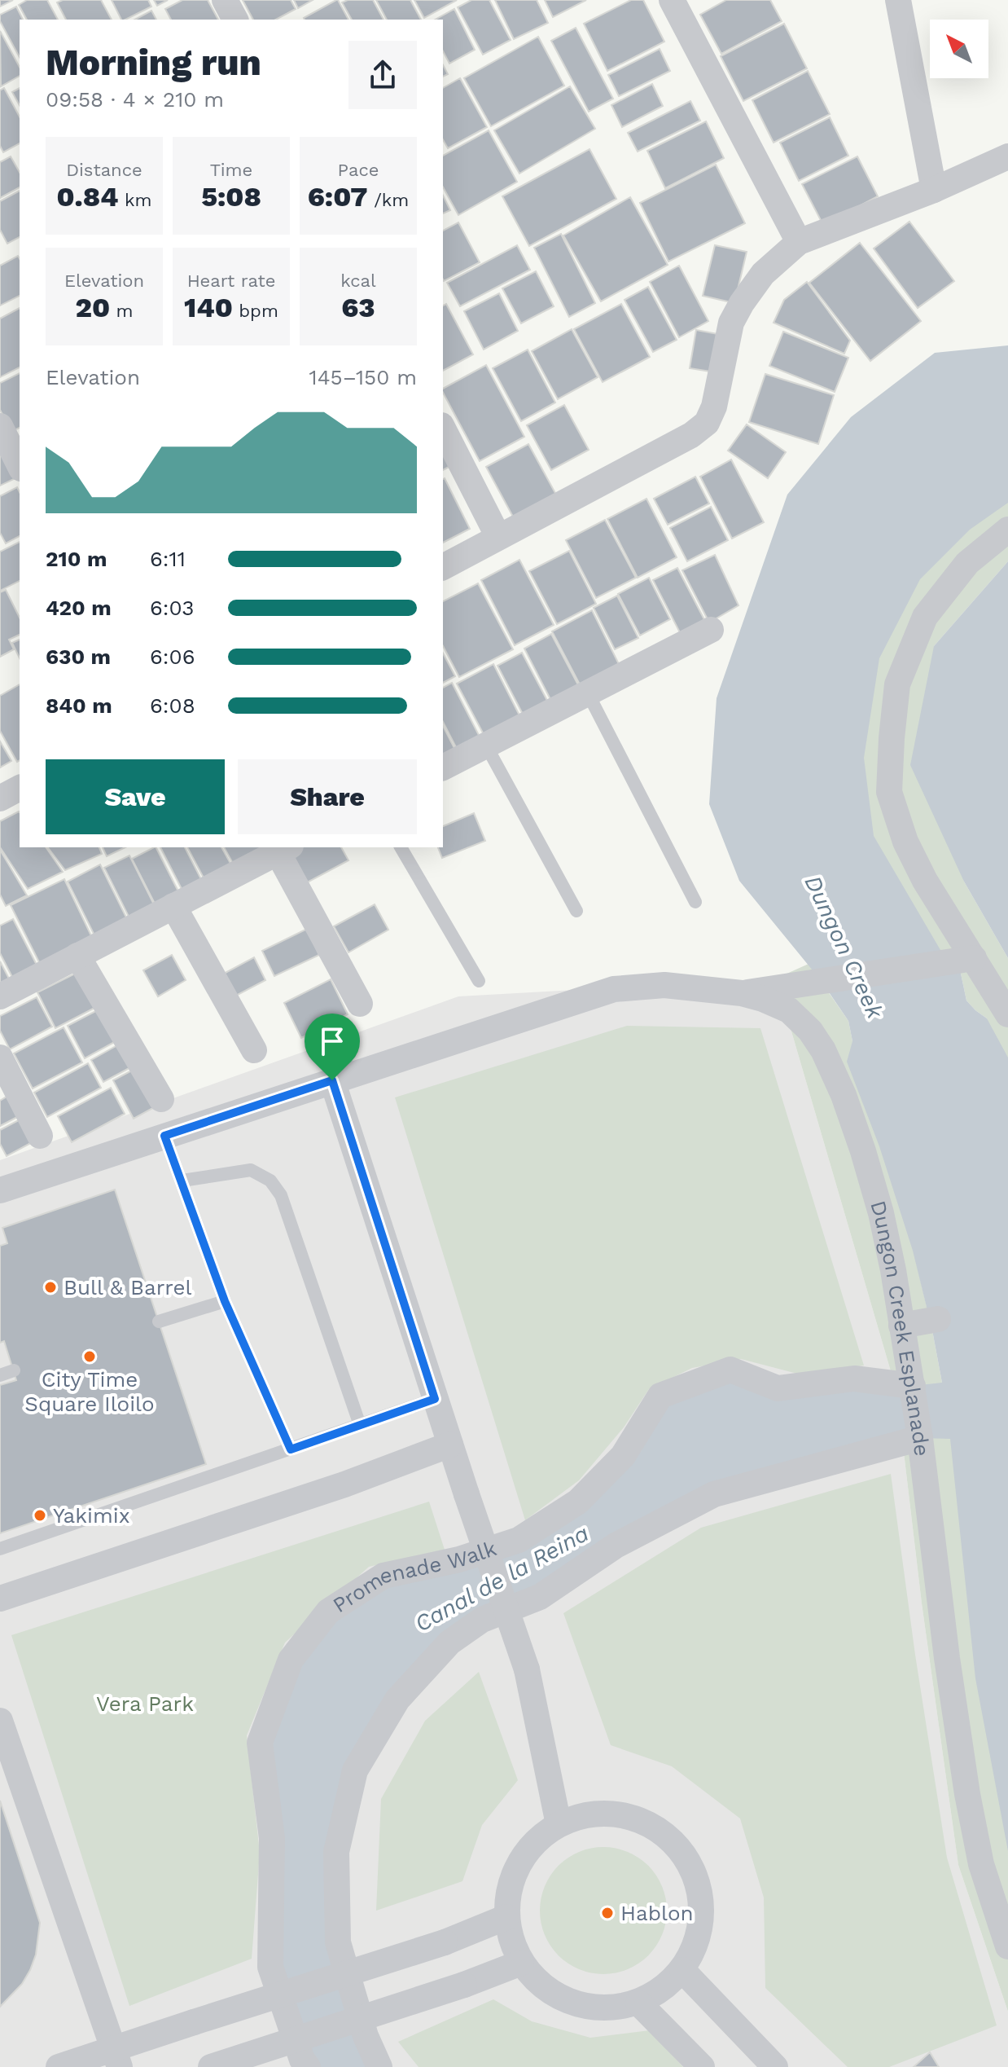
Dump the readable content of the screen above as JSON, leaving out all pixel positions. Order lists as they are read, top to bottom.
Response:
{
  "streets": {
    "street": ["Dungon Creek Esplanade", "Promenade Walk"]
  },
  "crossings": [
    ["Dungon Creek Esplanade", "Promenade Walk"]
  ],
  "water": ["Dungon Creek", "Canal de la Reina"],
  "parks": ["Vera Park"],
  "places": [
    "Bull & Barrel",
    "City Time Square Iloilo",
    "Yakimix",
    "Hablon"
  ],
  "north": "top left",
  "page": {
    "heading": ["Morning run", "09:58 · 4 × 210 m"],
    "stats": [
      ["Distance", "0.84 km"],
      ["Time", "5:08"],
      ["Pace", "6:07 /km"],
      ["Elevation", "20 m"],
      ["Heart rate", "140 bpm"],
      ["kcal", "63"]
    ],
    "chart": ["Elevation", "145–150 m"],
    "list": [
      {
        "name": "210 m",
        "note": "6:11"
      },
      {
        "name": "420 m",
        "note": "6:03"
      },
      {
        "name": "630 m",
        "note": "6:06"
      },
      {
        "name": "840 m",
        "note": "6:08"
      }
    ],
    "buttons": ["Save", "Share"]
  }
}
